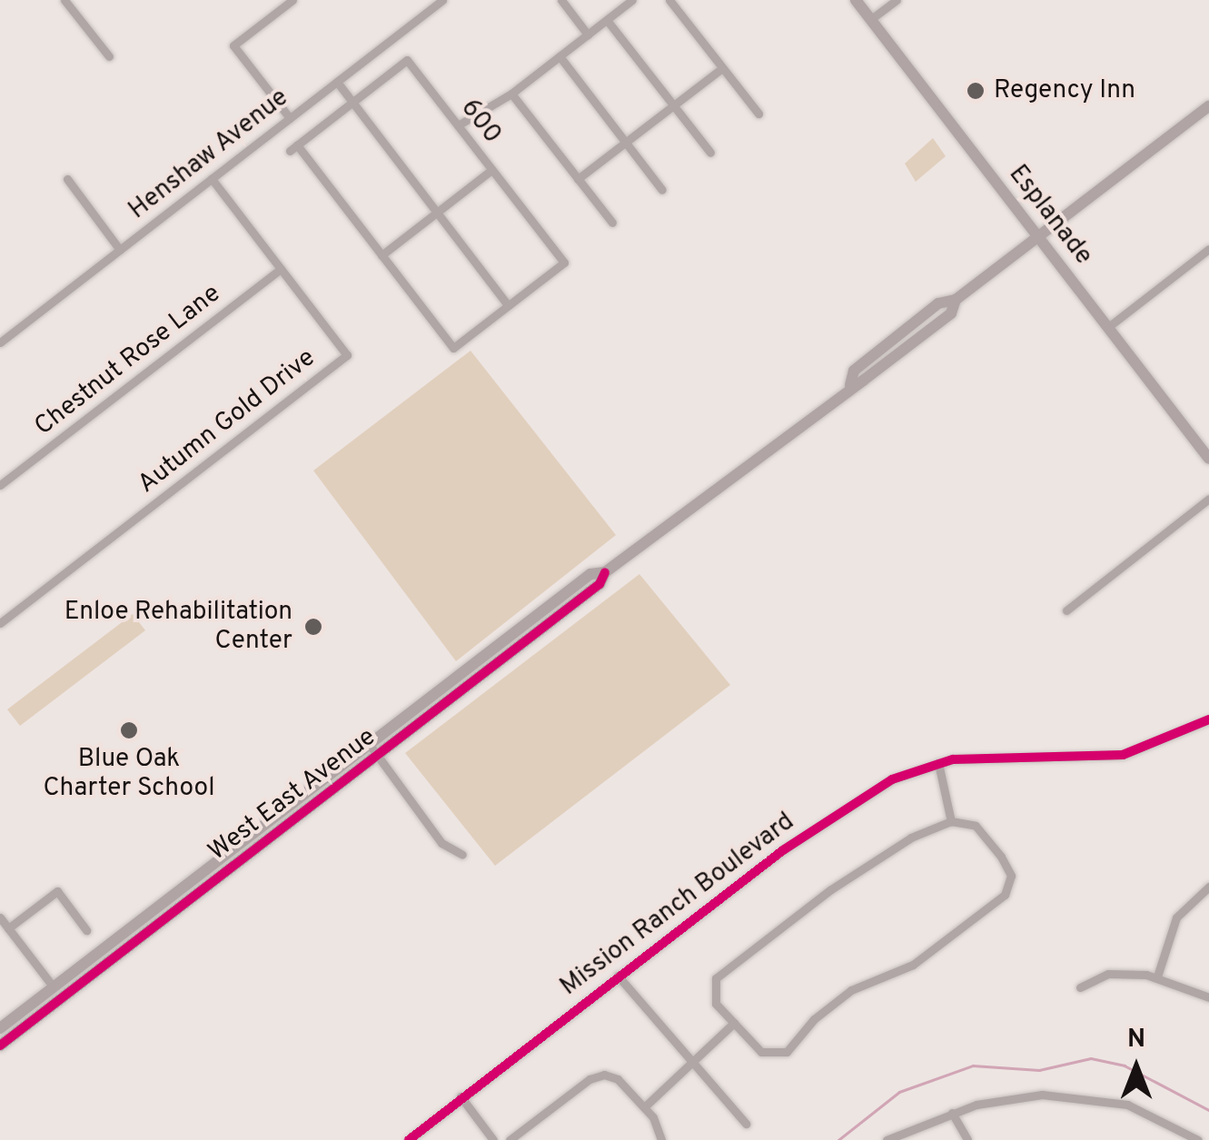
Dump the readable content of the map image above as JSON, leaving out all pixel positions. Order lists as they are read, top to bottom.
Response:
{
  "streets": {
    "main road": ["Esplanade", "West East Avenue"],
    "street": [
      "600",
      "Henshaw Avenue",
      "Chestnut Rose Lane",
      "Autumn Gold Drive",
      "Mission Ranch Boulevard"
    ]
  },
  "crossings": [
    ["Henshaw Avenue", "Autumn Gold Drive"],
    ["Esplanade", "West East Avenue"],
    ["Chestnut Rose Lane", "Autumn Gold Drive"]
  ],
  "places": ["Regency Inn", "Enloe Rehabilitation Center", "Blue Oak Charter School"],
  "north": "top"
}
